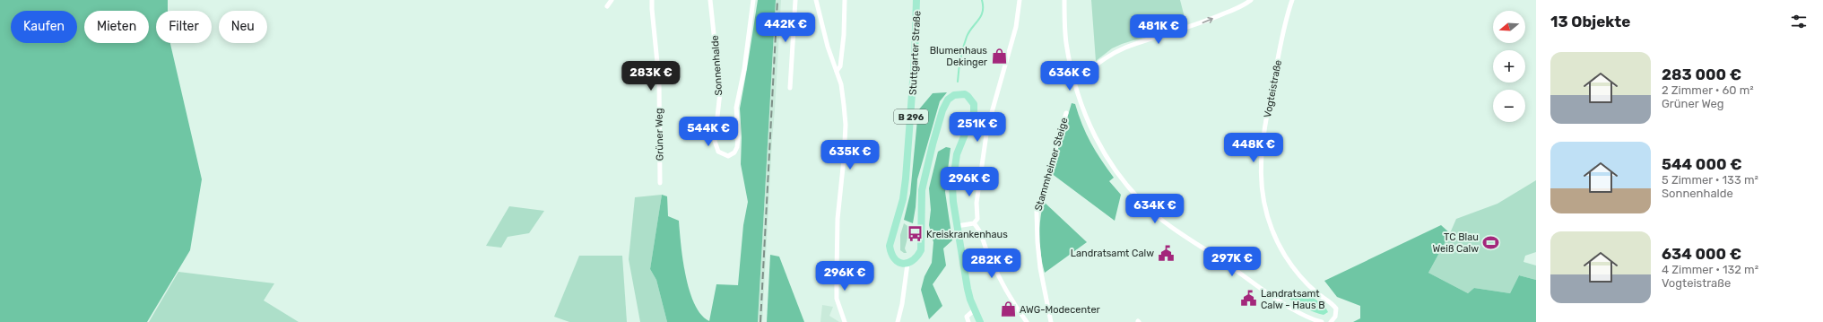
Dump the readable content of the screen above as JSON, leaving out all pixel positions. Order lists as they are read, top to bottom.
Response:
{
  "streets": {
    "main road": ["Stuttgarter Straße", "B 296"],
    "street": [
      "Sonnenhalde",
      "Vogteistraße",
      "Grüner Weg",
      "Stammheimer Steige"
    ]
  },
  "crossings": [
    ["Stuttgarter Straße", "B 296"]
  ],
  "places": {
    "shop": ["Blumenhaus Dekinger", "AWG-Modecenter"],
    "bus stop": ["Kreiskrankenhaus"],
    "sports": ["TC Blau Weiß Calw"],
    "public building": ["Landratsamt Calw", "Landratsamt Calw - Haus B"]
  },
  "north": "left",
  "page": {
    "heading": "13 Objekte",
    "map_buttons": ["+", "−"],
    "chip": [
      "Kaufen",
      "Mieten",
      "Filter",
      "Neu"
    ],
    "price": [
      "442K €",
      "481K €",
      "283K €",
      "636K €",
      "251K €",
      "544K €",
      "448K €",
      "635K €",
      "296K €",
      "634K €",
      "297K €",
      "282K €",
      "296K €"
    ],
    "list": [
      {
        "name": "283 000 €",
        "note": "2 Zimmer · 60 m² · Grüner Weg"
      },
      {
        "name": "544 000 €",
        "note": "5 Zimmer · 133 m² · Sonnenhalde"
      },
      {
        "name": "634 000 €",
        "note": "4 Zimmer · 132 m² · Vogteistraße"
      }
    ]
  }
}
